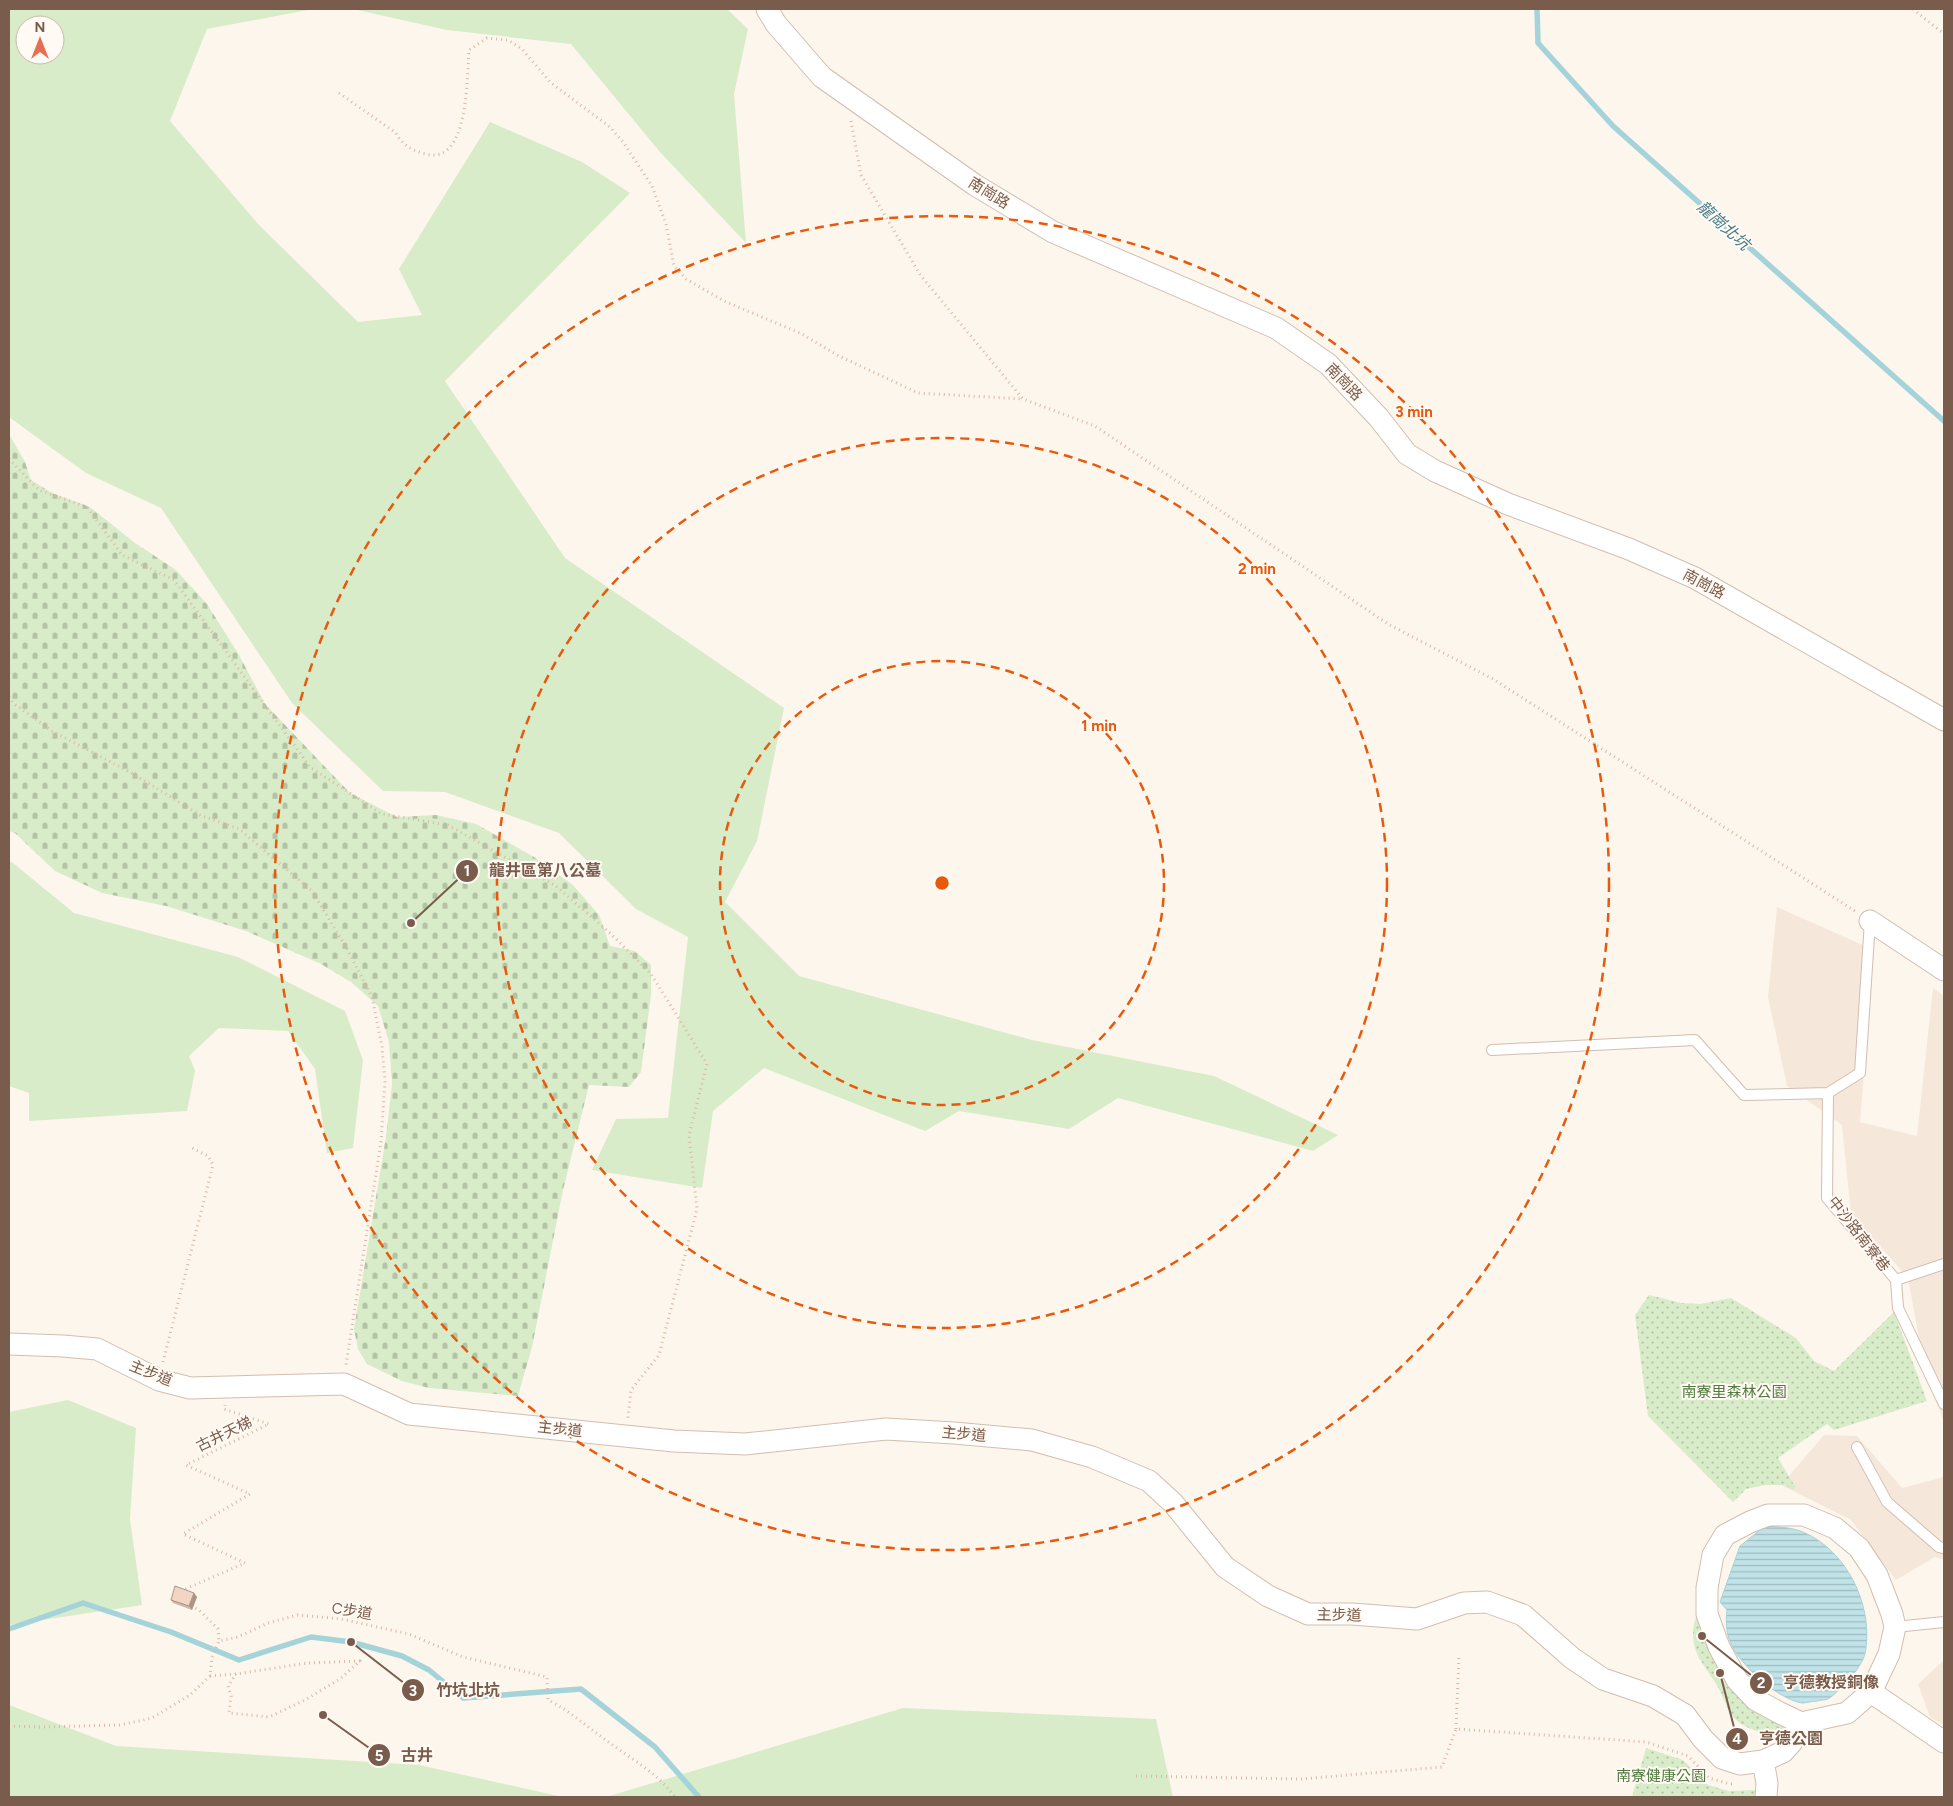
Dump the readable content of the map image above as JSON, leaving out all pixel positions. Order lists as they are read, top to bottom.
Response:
{
  "streets": {
    "street": ["南崗路", "主步道"],
    "lane": ["中沙路南寮巷"],
    "path": ["古井天梯", "C步道"]
  },
  "crossings": [
    ["主步道", "古井天梯"]
  ],
  "water": ["龍崗北坑"],
  "parks": ["南寮里森林公園", "南寮健康公園"],
  "places": [
    "龍井區第八公墓",
    "亨德教授銅像",
    "竹坑北坑",
    "亨德公園",
    "古井"
  ],
  "north": "top",
  "rings": ["3 min", "2 min", "1 min"]
}
